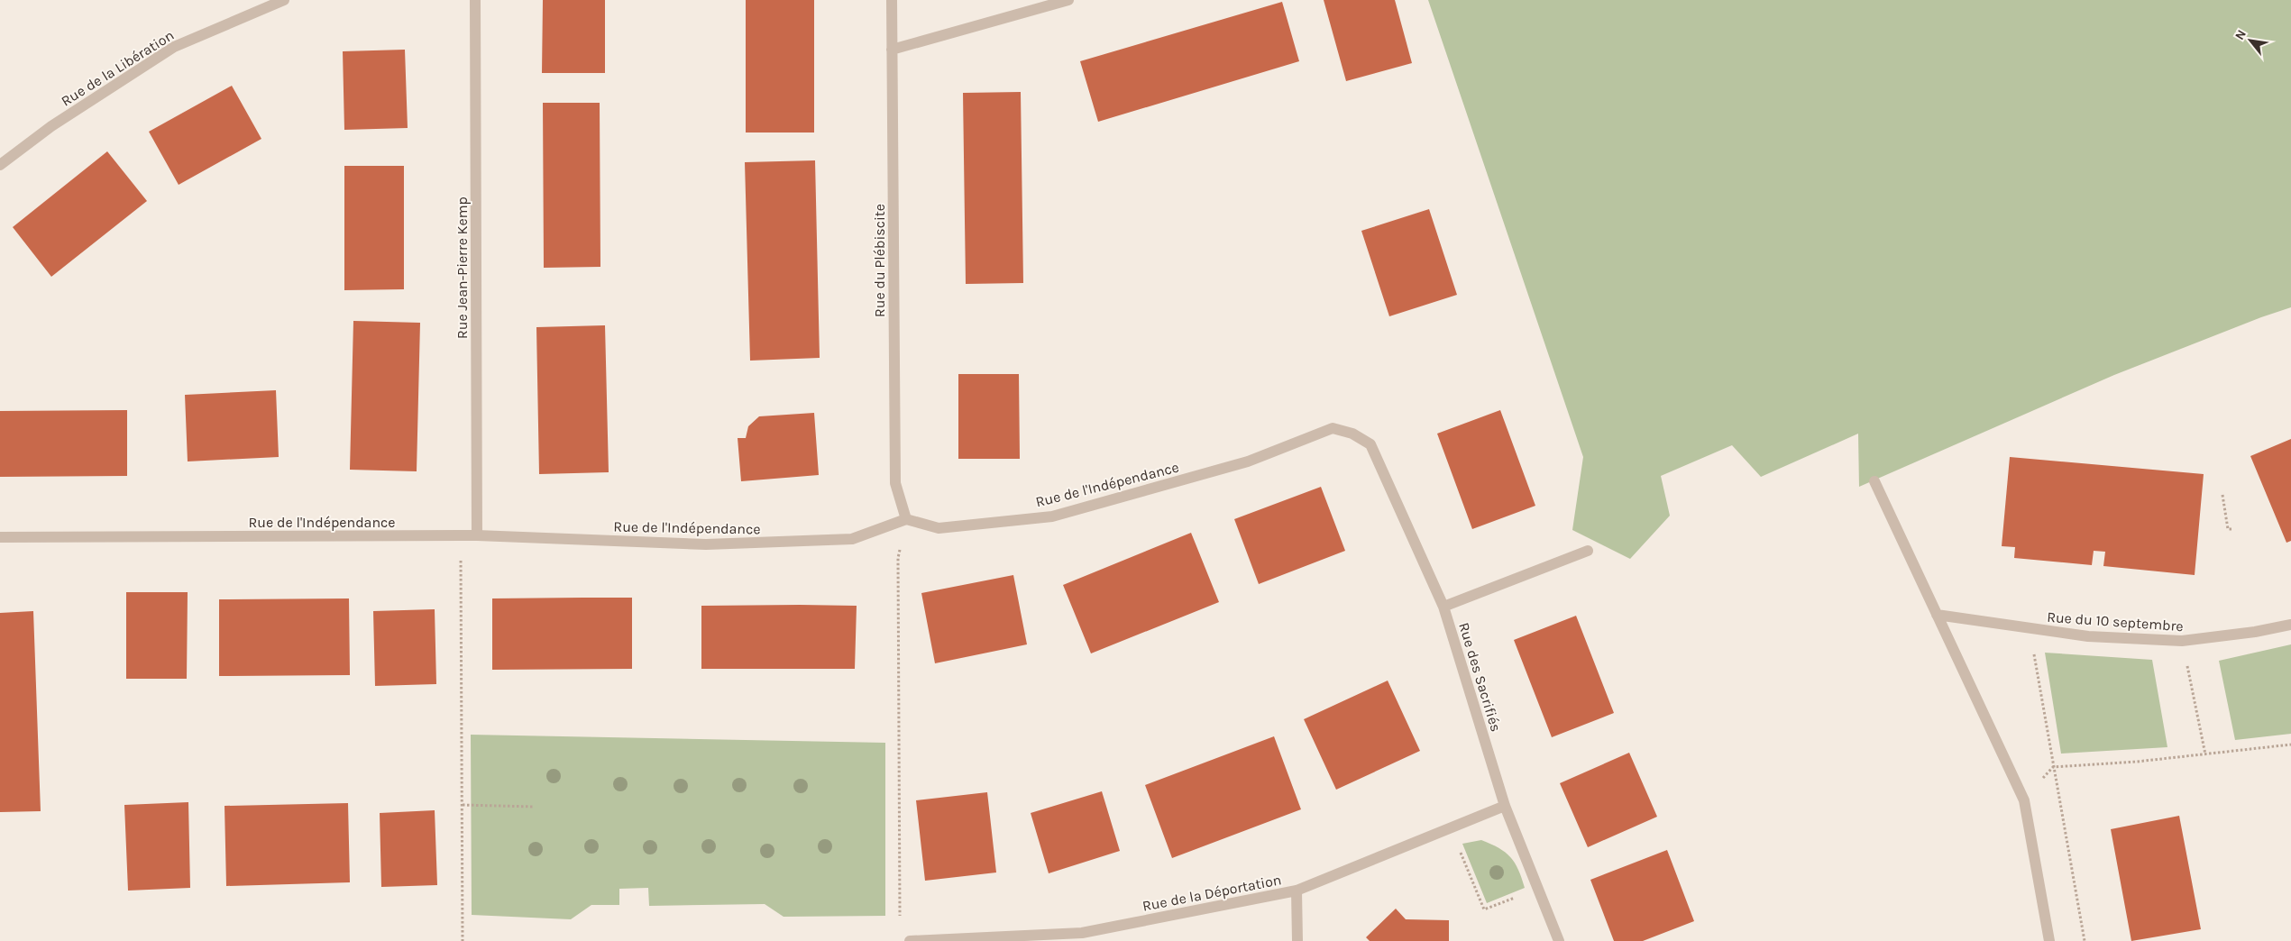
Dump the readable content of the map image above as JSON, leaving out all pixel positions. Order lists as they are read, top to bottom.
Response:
{
  "streets": {
    "street": [
      "Rue de la Libération",
      "Rue du Plébiscite",
      "Rue Jean-Pierre Kemp",
      "Rue de l'Indépendance",
      "Rue du 10 septembre",
      "Rue des Sacrifiés",
      "Rue de la Déportation"
    ]
  },
  "crossings": [
    ["Rue du Plébiscite", "Rue de l'Indépendance"],
    ["Rue Jean-Pierre Kemp", "Rue de l'Indépendance"],
    ["Rue de l'Indépendance", "Rue des Sacrifiés"],
    ["Rue des Sacrifiés", "Rue de la Déportation"]
  ],
  "north": "top left"
}
